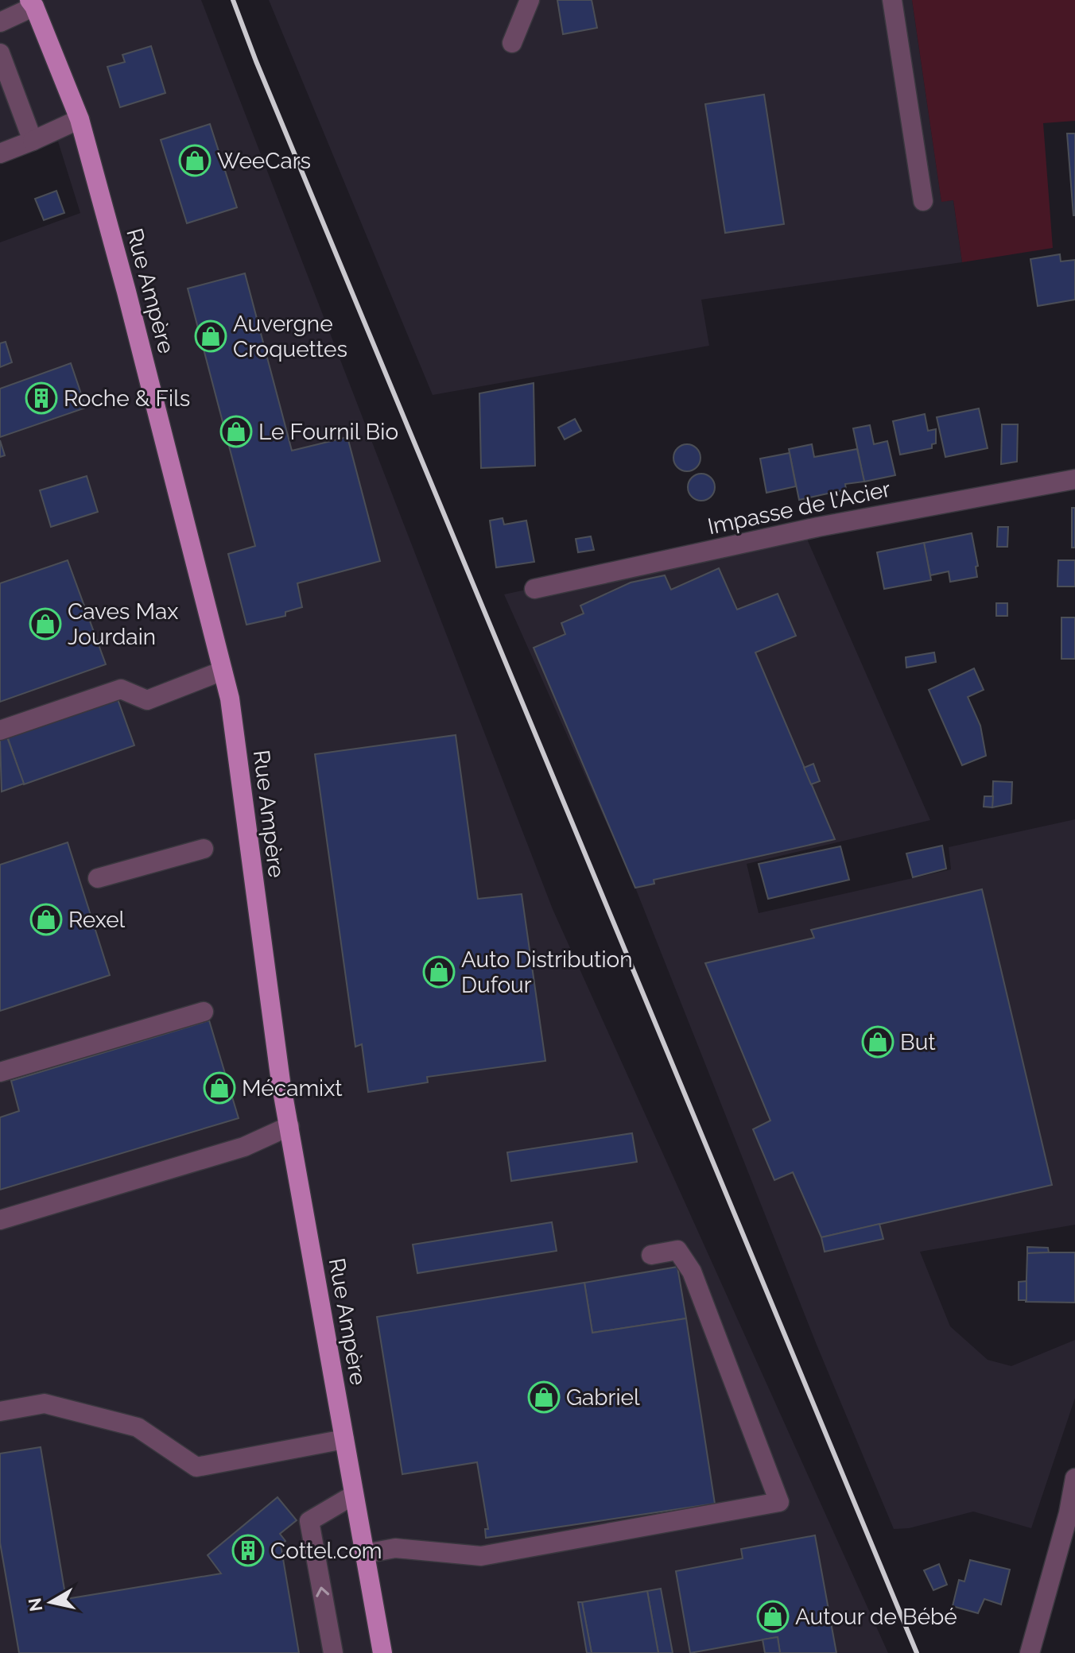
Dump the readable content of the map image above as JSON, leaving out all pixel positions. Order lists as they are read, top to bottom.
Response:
{
  "streets": {
    "main road": ["Rue Ampère"],
    "street": ["Impasse de l'Acier"]
  },
  "places": {
    "shop": [
      "WeeCars",
      "Auvergne Croquettes",
      "Le Fournil Bio",
      "Caves Max Jourdain",
      "Rexel",
      "Auto Distribution Dufour",
      "But",
      "Mécamixt",
      "Gabriel",
      "Autour de Bébé"
    ],
    "building": ["Roche & Fils", "Cottel.com"]
  },
  "north": "left"
}
